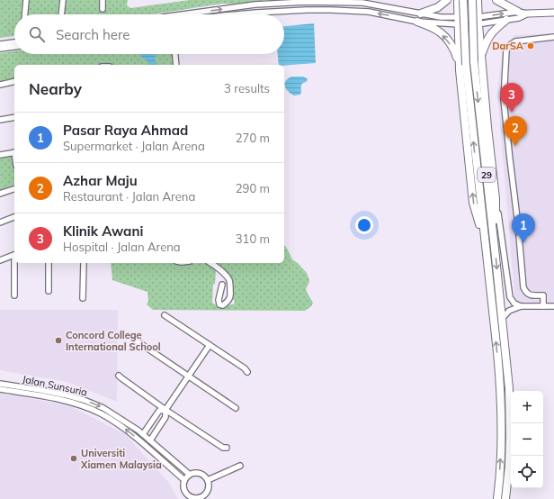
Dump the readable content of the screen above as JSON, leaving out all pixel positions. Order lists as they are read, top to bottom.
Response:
{
  "streets": {
    "highway": ["29"],
    "street": ["Jalan Sunsuria"]
  },
  "places": ["DarSA", "Concord College International School", "Universiti Xiamen Malaysia"],
  "page": {
    "search": "Search here",
    "heading": ["Nearby", "3 results"],
    "pins": ["3", "2", "1"],
    "list": [
      {
        "mark": "1",
        "name": "Pasar Raya Ahmad",
        "note": "Supermarket · Jalan Arena",
        "value": "270 m"
      },
      {
        "mark": "2",
        "name": "Azhar Maju",
        "note": "Restaurant · Jalan Arena",
        "value": "290 m"
      },
      {
        "mark": "3",
        "name": "Klinik Awani",
        "note": "Hospital · Jalan Arena",
        "value": "310 m"
      }
    ],
    "map_buttons": ["+", "−"]
  }
}
